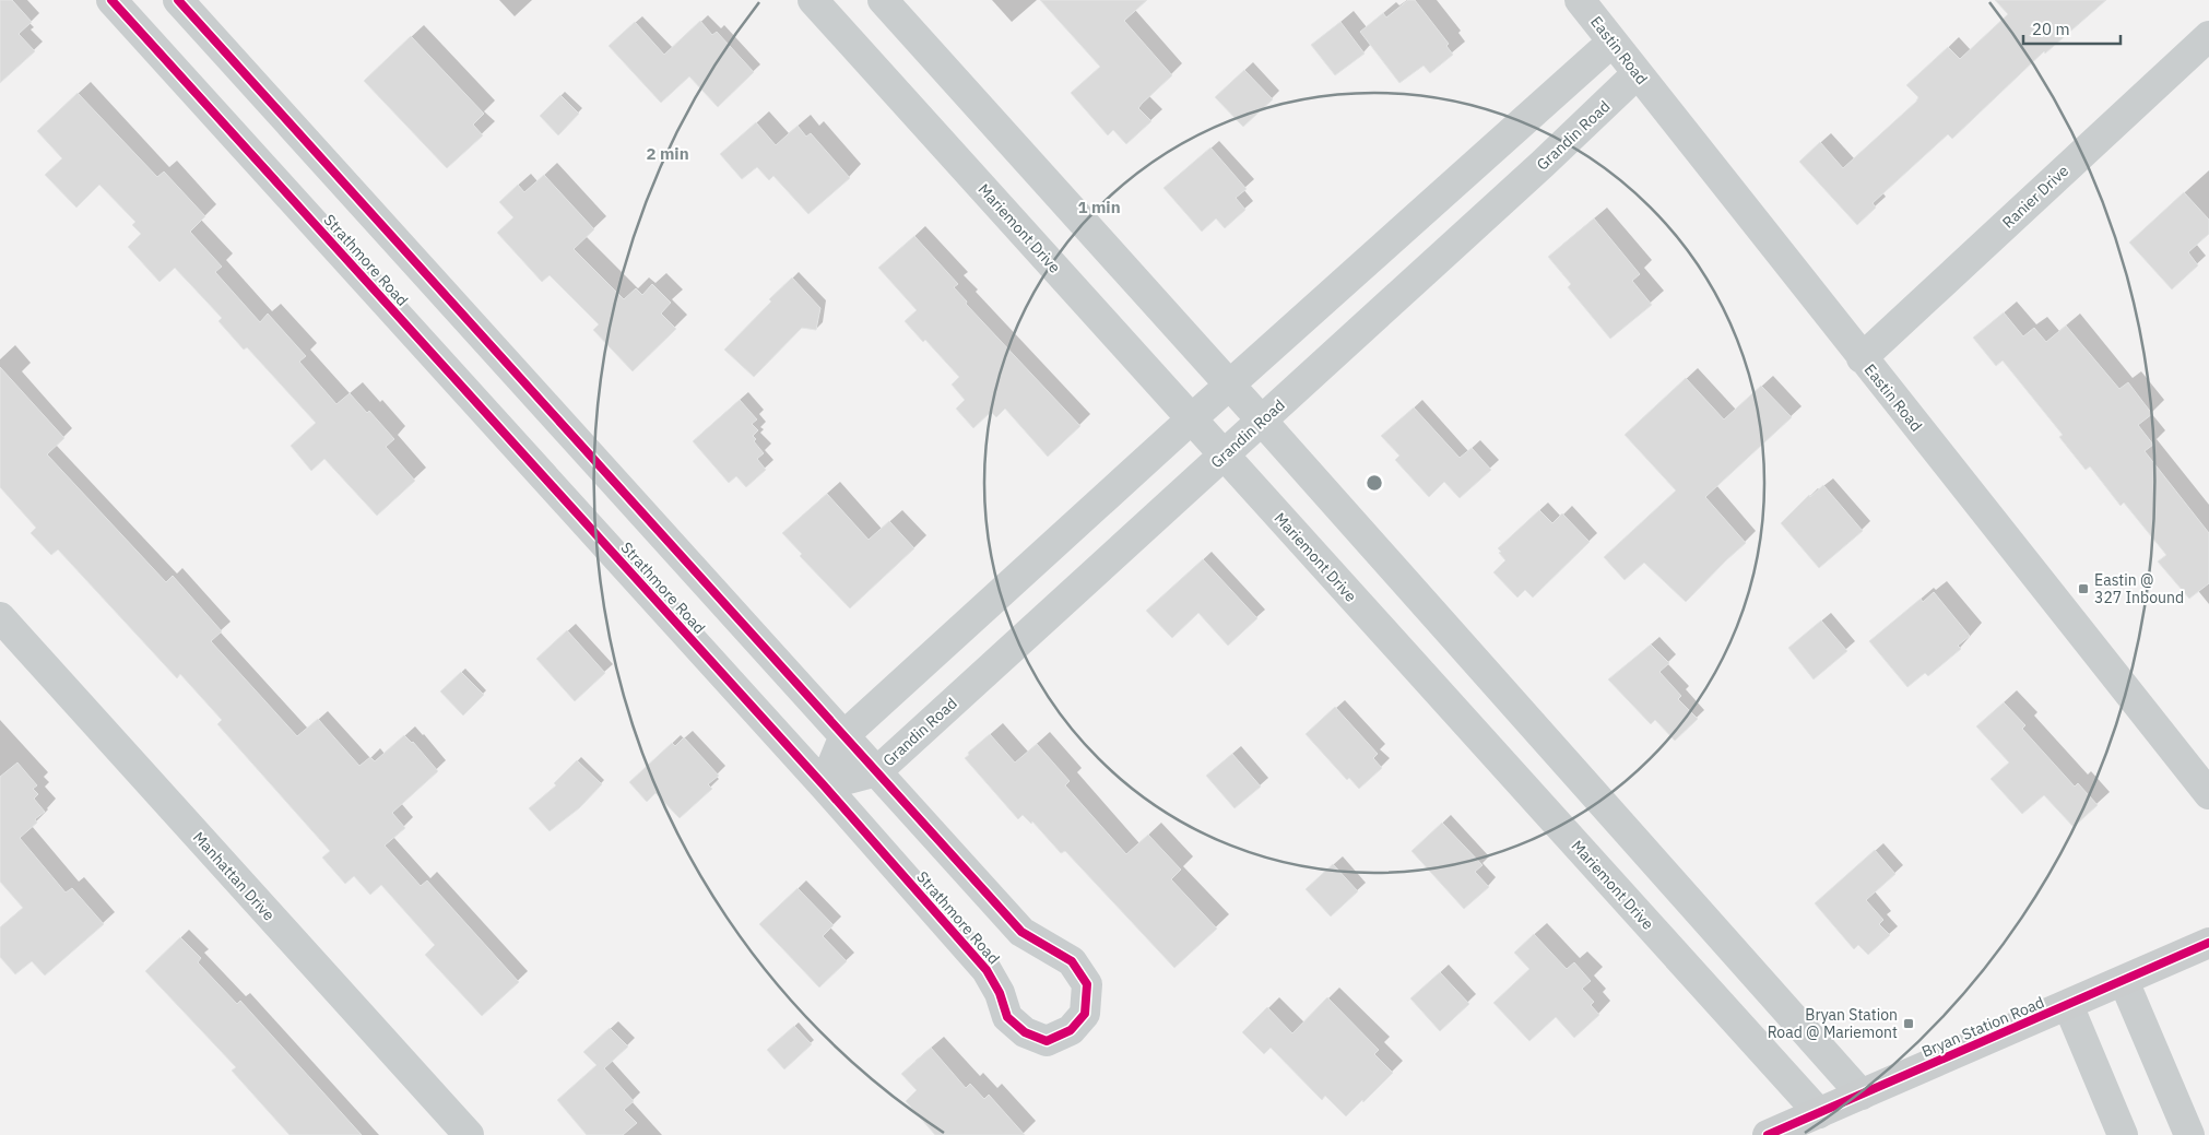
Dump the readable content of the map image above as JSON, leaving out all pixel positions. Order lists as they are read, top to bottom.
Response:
{
  "streets": {
    "main road": ["Bryan Station Road"],
    "street": [
      "Eastin Road",
      "Grandin Road",
      "Ranier Drive",
      "Mariemont Drive",
      "Strathmore Road",
      "Manhattan Drive"
    ]
  },
  "crossings": [
    ["Eastin Road", "Grandin Road"],
    ["Eastin Road", "Ranier Drive"],
    ["Grandin Road", "Mariemont Drive"],
    ["Grandin Road", "Strathmore Road"],
    ["Mariemont Drive", "Bryan Station Road"]
  ],
  "places": {
    "transit": ["Eastin @ 327 Inbound", "Bryan Station Road @ Mariemont"]
  },
  "scale_bar": "20 m",
  "rings": ["2 min", "1 min"]
}
